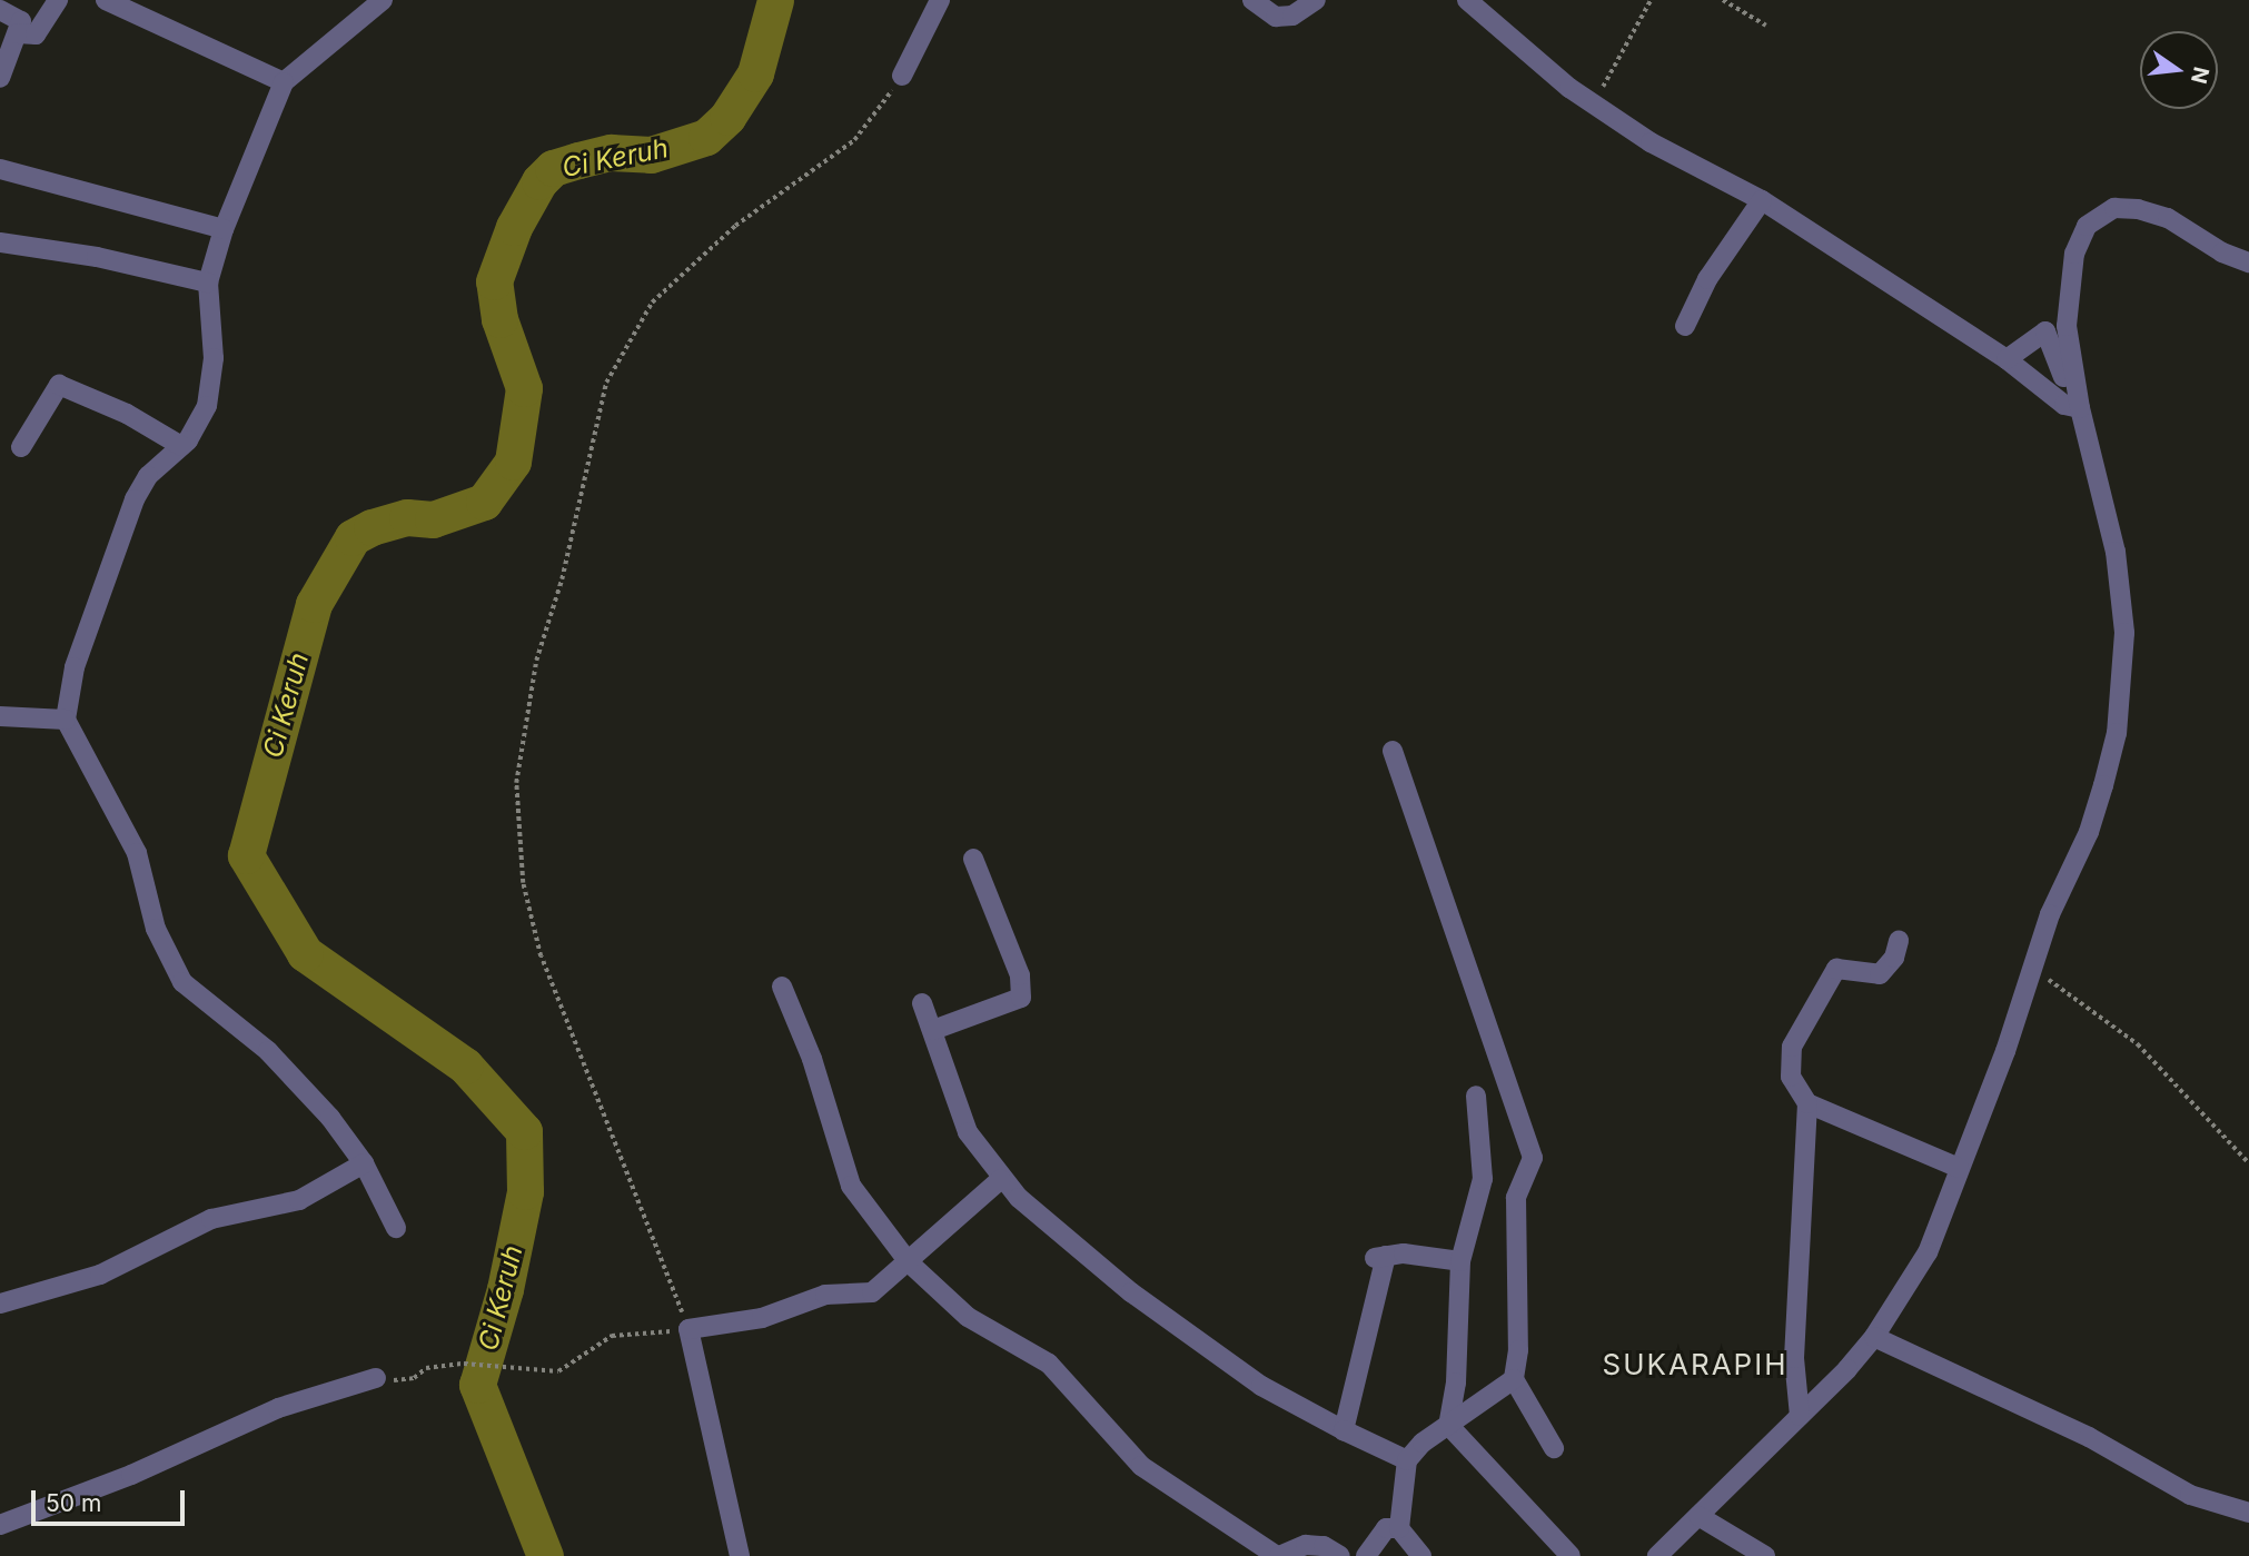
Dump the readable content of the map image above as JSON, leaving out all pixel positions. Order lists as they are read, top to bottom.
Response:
{
  "districts": ["SUKARAPIH"],
  "water": ["Ci Keruh"],
  "scale_bar": "50 m",
  "north": "right"
}
